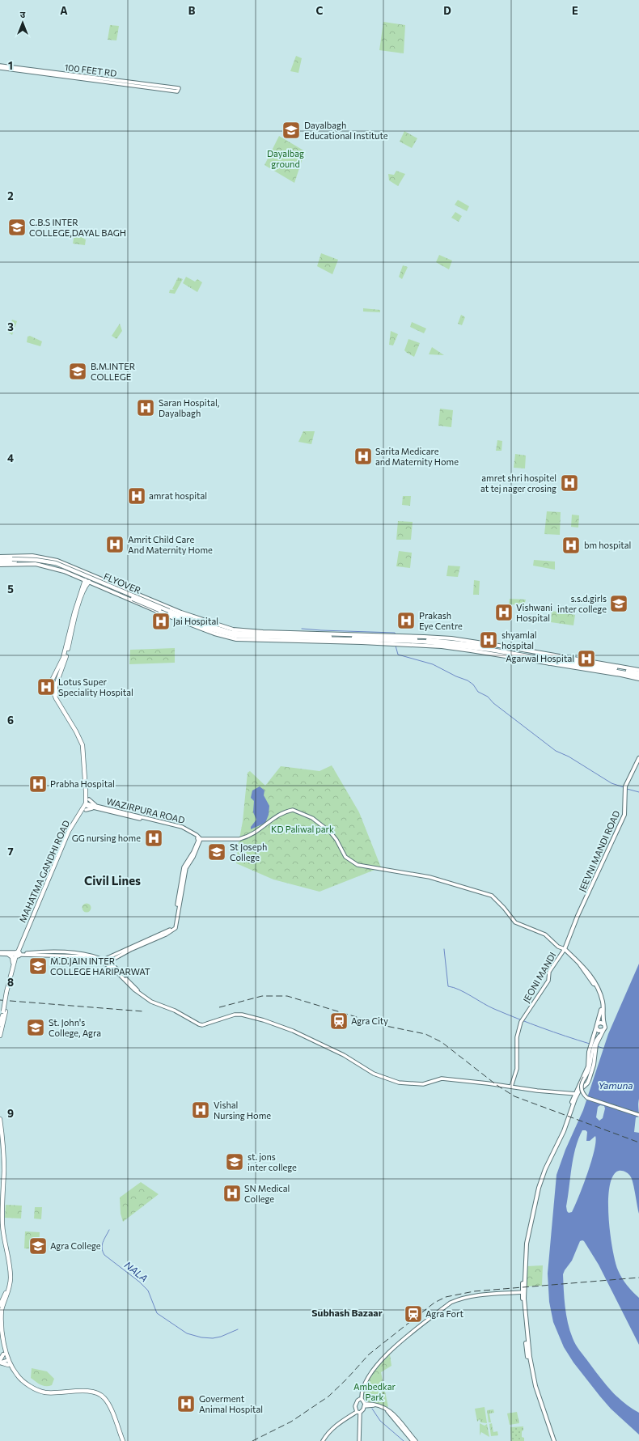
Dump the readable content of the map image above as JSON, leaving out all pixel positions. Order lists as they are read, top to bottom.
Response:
{
  "streets": {
    "highway": ["FLYOVER", "MAHATMA GANDHI ROAD"],
    "main road": ["WAZIRPURA ROAD", "JEEVNI MANDI ROAD", "JEONI MANDI"]
  },
  "crossings": [
    ["WAZIRPURA ROAD", "MAHATMA GANDHI ROAD"],
    ["JEEVNI MANDI ROAD", "JEONI MANDI"]
  ],
  "districts": ["Civil Lines", "Subhash Bazaar"],
  "water": ["Yamuna", "NALA"],
  "parks": ["Dayalbag ground", "KD Paliwal park", "Ambedkar Park"],
  "places": {
    "school or university": [
      "Dayalbagh Educational Institute",
      "C.B.S INTER COLLEGE,DAYAL BAGH",
      "B.M.INTER COLLEGE",
      "s.s.d.girls inter college",
      "St Joseph College",
      "M.D.JAIN INTER COLLEGE HARIPARWAT",
      "St. John's College, Agra",
      "st. jons inter college",
      "Agra College"
    ],
    "hospital": [
      "Saran Hospital, Dayalbagh",
      "Sarita Medicare and Maternity Home",
      "amret shri hospitel at tej nager crosing",
      "amrat hospital",
      "Amrit Child Care And Maternity Home",
      "bm hospital",
      "Vishwani Hospital",
      "Prakash Eye Centre",
      "Jai Hospital",
      "shyamlal hospital",
      "Agarwal Hospital",
      "Lotus Super Speciality Hospital",
      "Prabha Hospital",
      "GG nursing home",
      "Vishal Nursing Home",
      "SN Medical College",
      "Goverment Animal Hospital"
    ],
    "station": ["Agra City", "Agra Fort"]
  },
  "north": "top",
  "grid": {
    "columns": [
      "A",
      "B",
      "C",
      "D",
      "E"
    ],
    "rows": [
      "1",
      "2",
      "3",
      "4",
      "5",
      "6",
      "7",
      "8",
      "9"
    ]
  }
}
